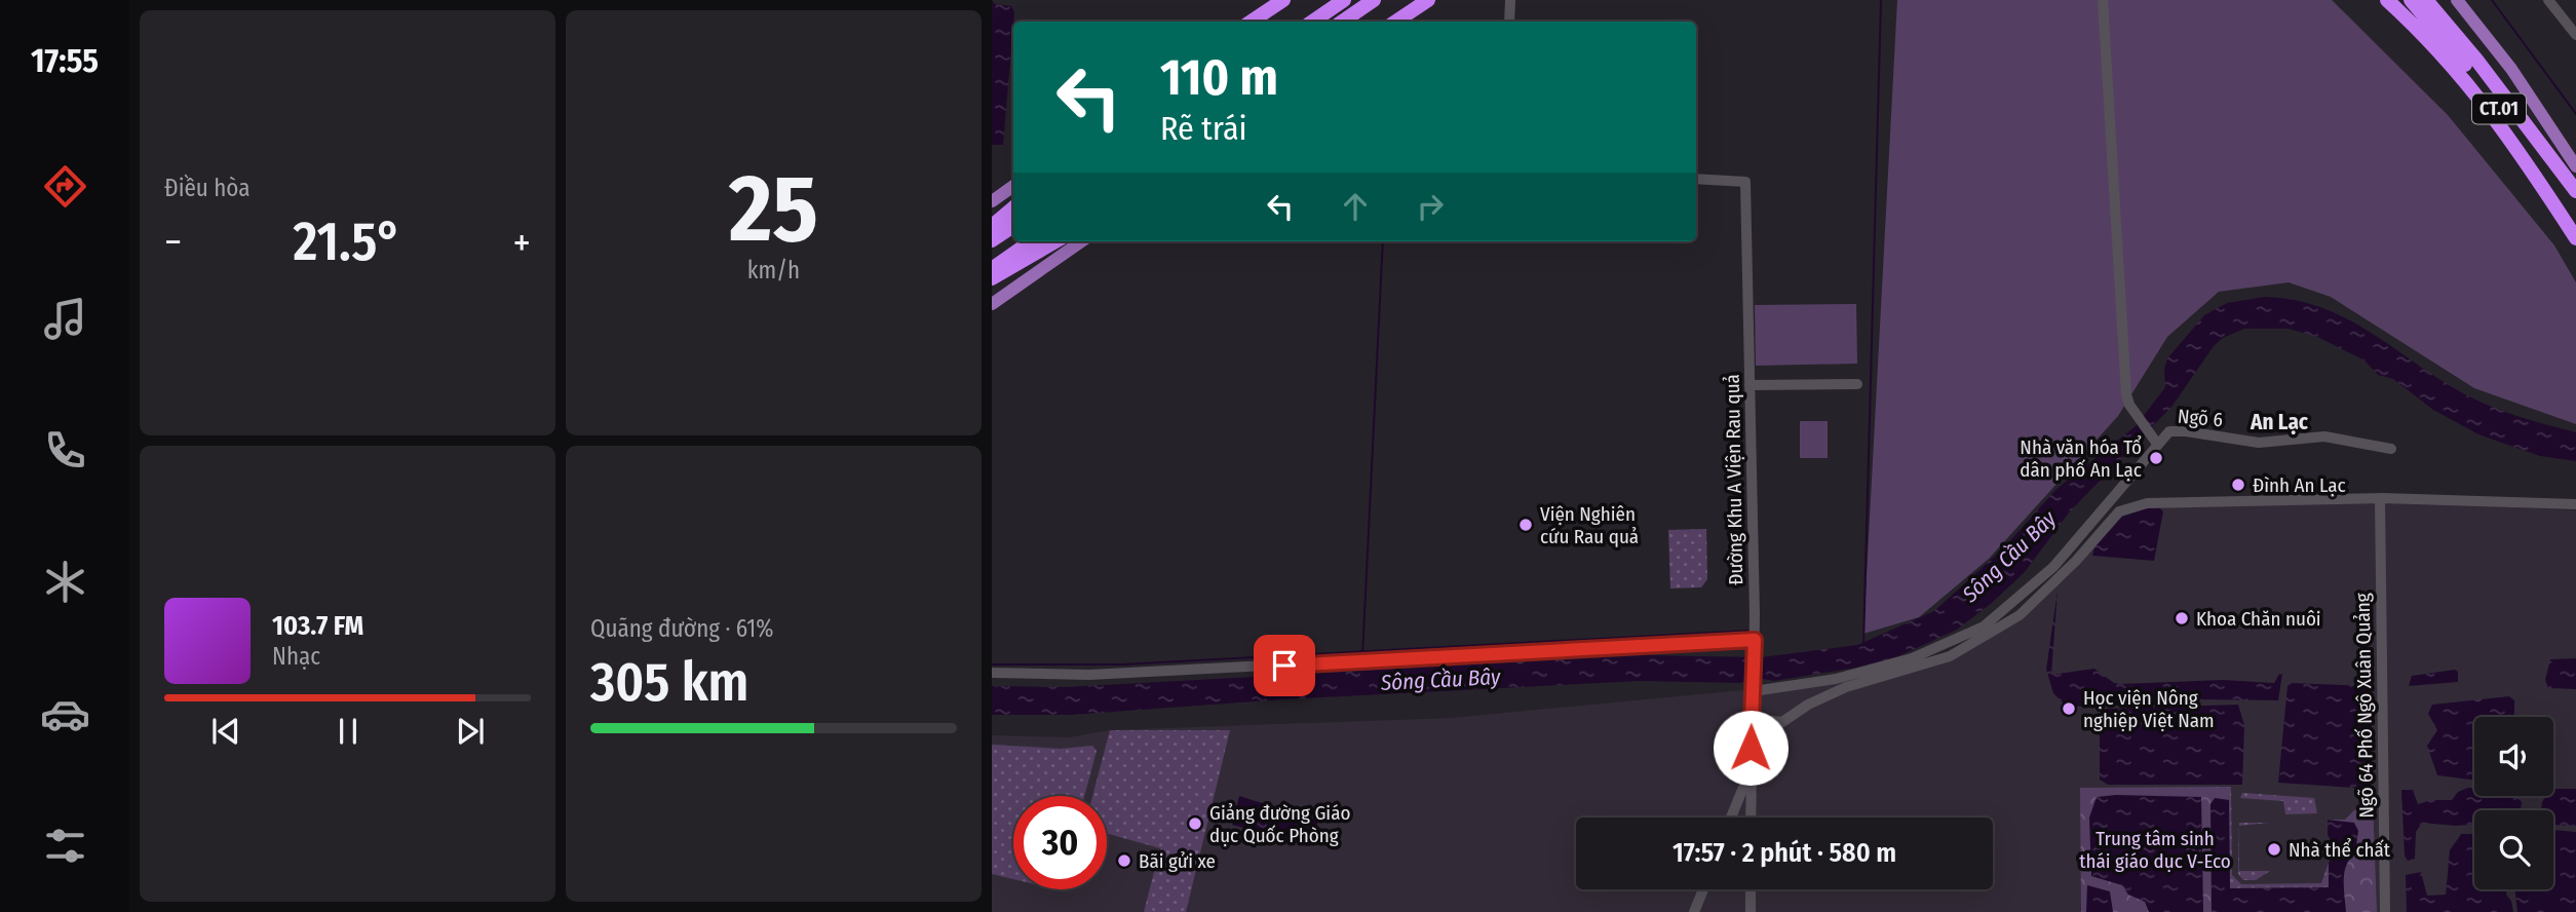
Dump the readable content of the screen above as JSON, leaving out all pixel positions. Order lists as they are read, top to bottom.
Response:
{
  "streets": {
    "highway": ["CT.01"],
    "street": ["Ngõ 6", "Đường Khu A Viện Rau quả", "Ngõ 64 Phố Ngô Xuân Quảng"]
  },
  "crossings": [
    ["Ngõ 6", "Đường Khu A Viện Rau quả"]
  ],
  "districts": ["An Lạc"],
  "water": ["Sông Cầu Bây"],
  "parks": ["Trung tâm sinh thái giáo dục V-Eco"],
  "places": [
    "Nhà văn hóa Tổ dân phố An Lạc",
    "Đình An Lạc",
    "Viện Nghiên cứu Rau quả",
    "Khoa Chăn nuôi",
    "Học viện Nông nghiệp Việt Nam",
    "Giảng đường Giáo dục Quốc Phòng",
    "Nhà thể chất",
    "Bãi gửi xe"
  ],
  "page": {
    "tabs": "17:55",
    "tile": [
      "Điều hòa",
      ["25", "km/h"],
      ["Quãng đường · 61%", "305 km"]
    ],
    "turn": ["110 m", "Rẽ trái"],
    "heat": ["−", "21.5°", "+"],
    "song": ["103.7 FM", "Nhạc"],
    "limit": "30",
    "trip": "17:57 · 2 phút · 580 m"
  }
}
